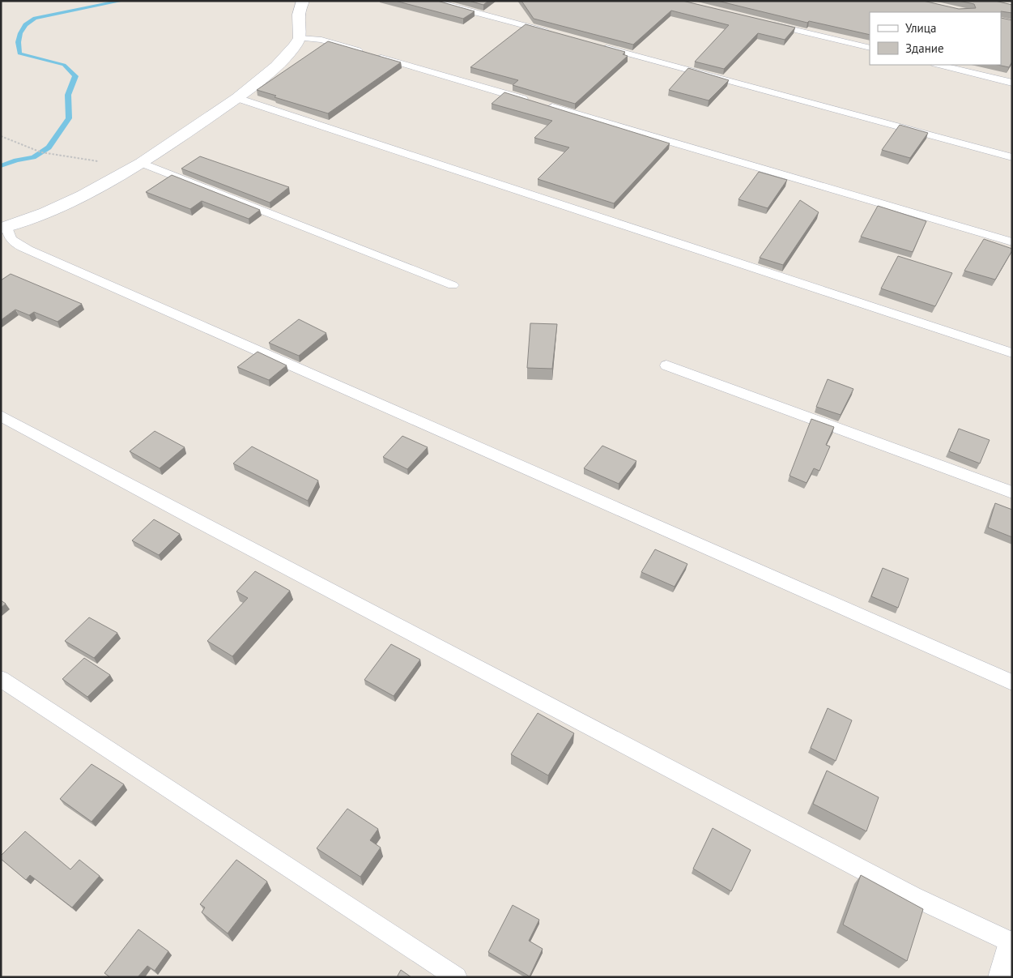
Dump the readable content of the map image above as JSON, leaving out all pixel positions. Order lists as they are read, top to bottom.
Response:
{
  "legend": ["Улица", "Здание"]
}
